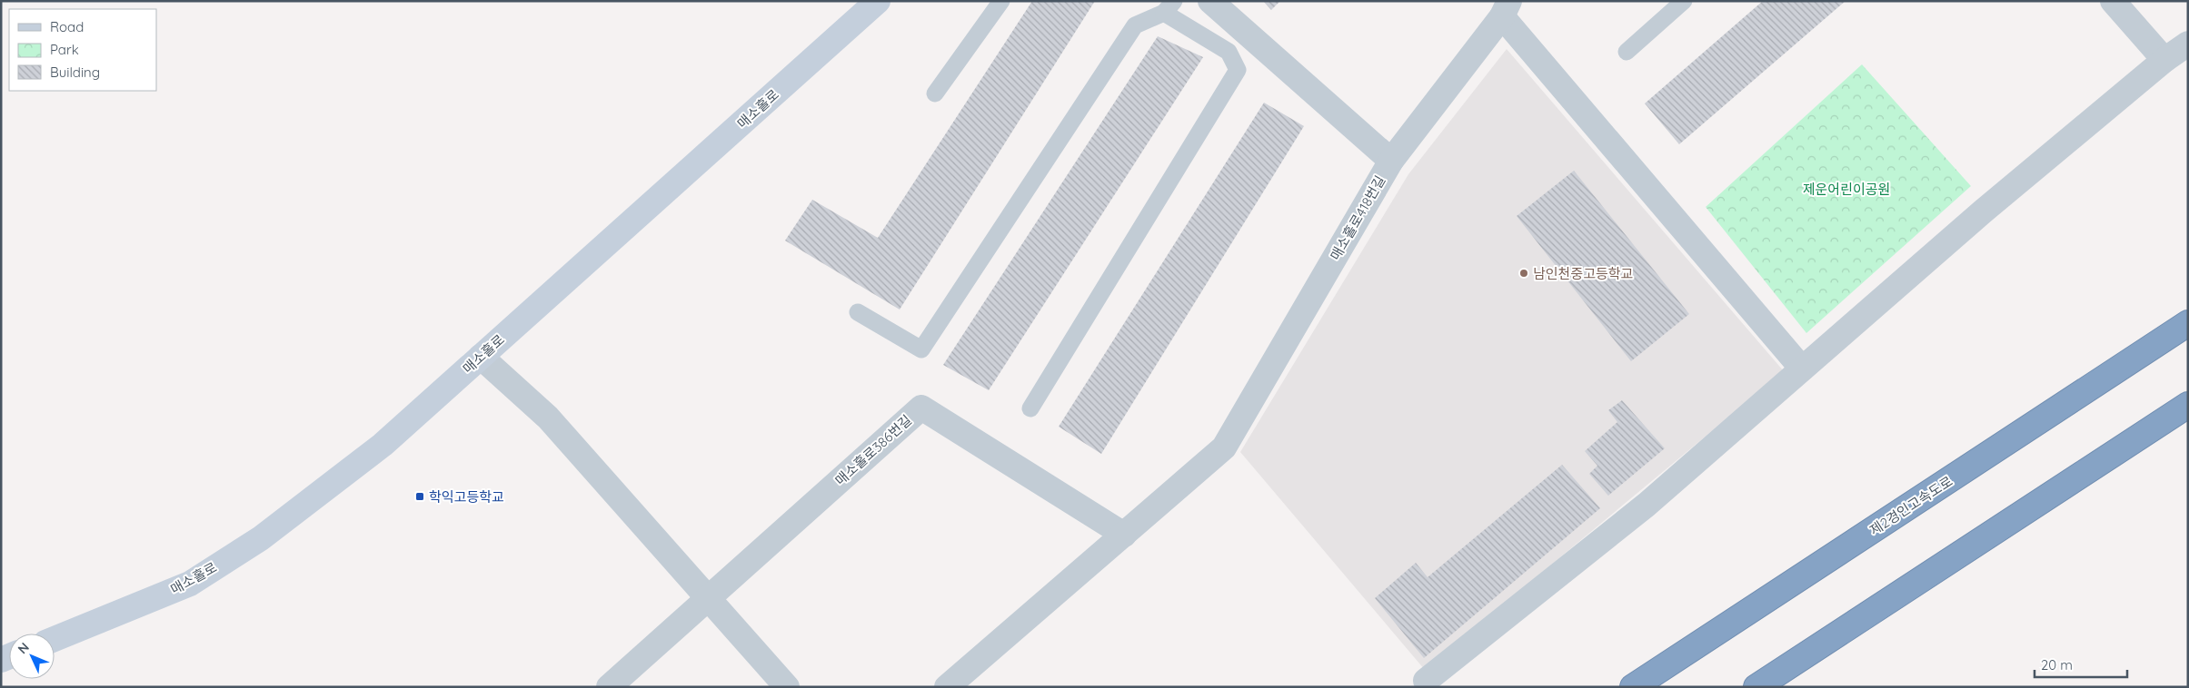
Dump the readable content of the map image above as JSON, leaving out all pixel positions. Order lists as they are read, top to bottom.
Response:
{
  "streets": {
    "highway": ["제2경인고속도로"],
    "main road": ["매소홀로"],
    "street": ["매소홀로418번길", "매소홀로386번길"]
  },
  "crossings": [
    ["매소홀로418번길", "매소홀로386번길"]
  ],
  "parks": ["제운어린이공원"],
  "places": {
    "other": ["남인천중고등학교"],
    "transit": ["학익고등학교"]
  },
  "legend": ["Road", "Park", "Building"],
  "scale_bar": "20 m",
  "north": "top left"
}
